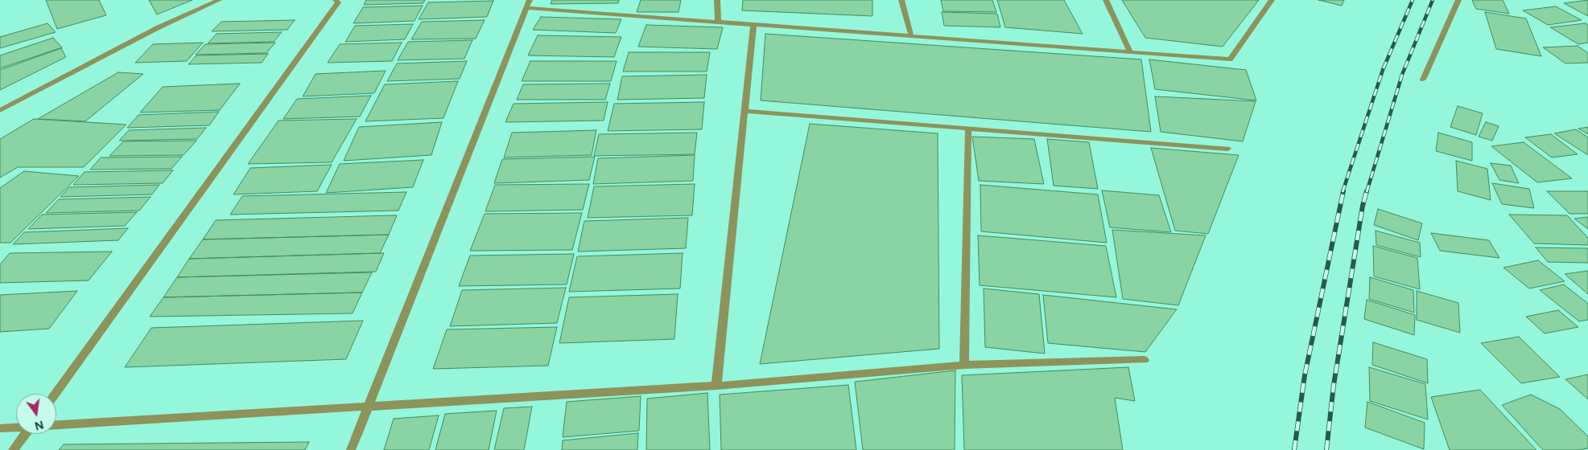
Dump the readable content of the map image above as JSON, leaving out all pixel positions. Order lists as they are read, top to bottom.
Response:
{
  "north": "bottom"
}
